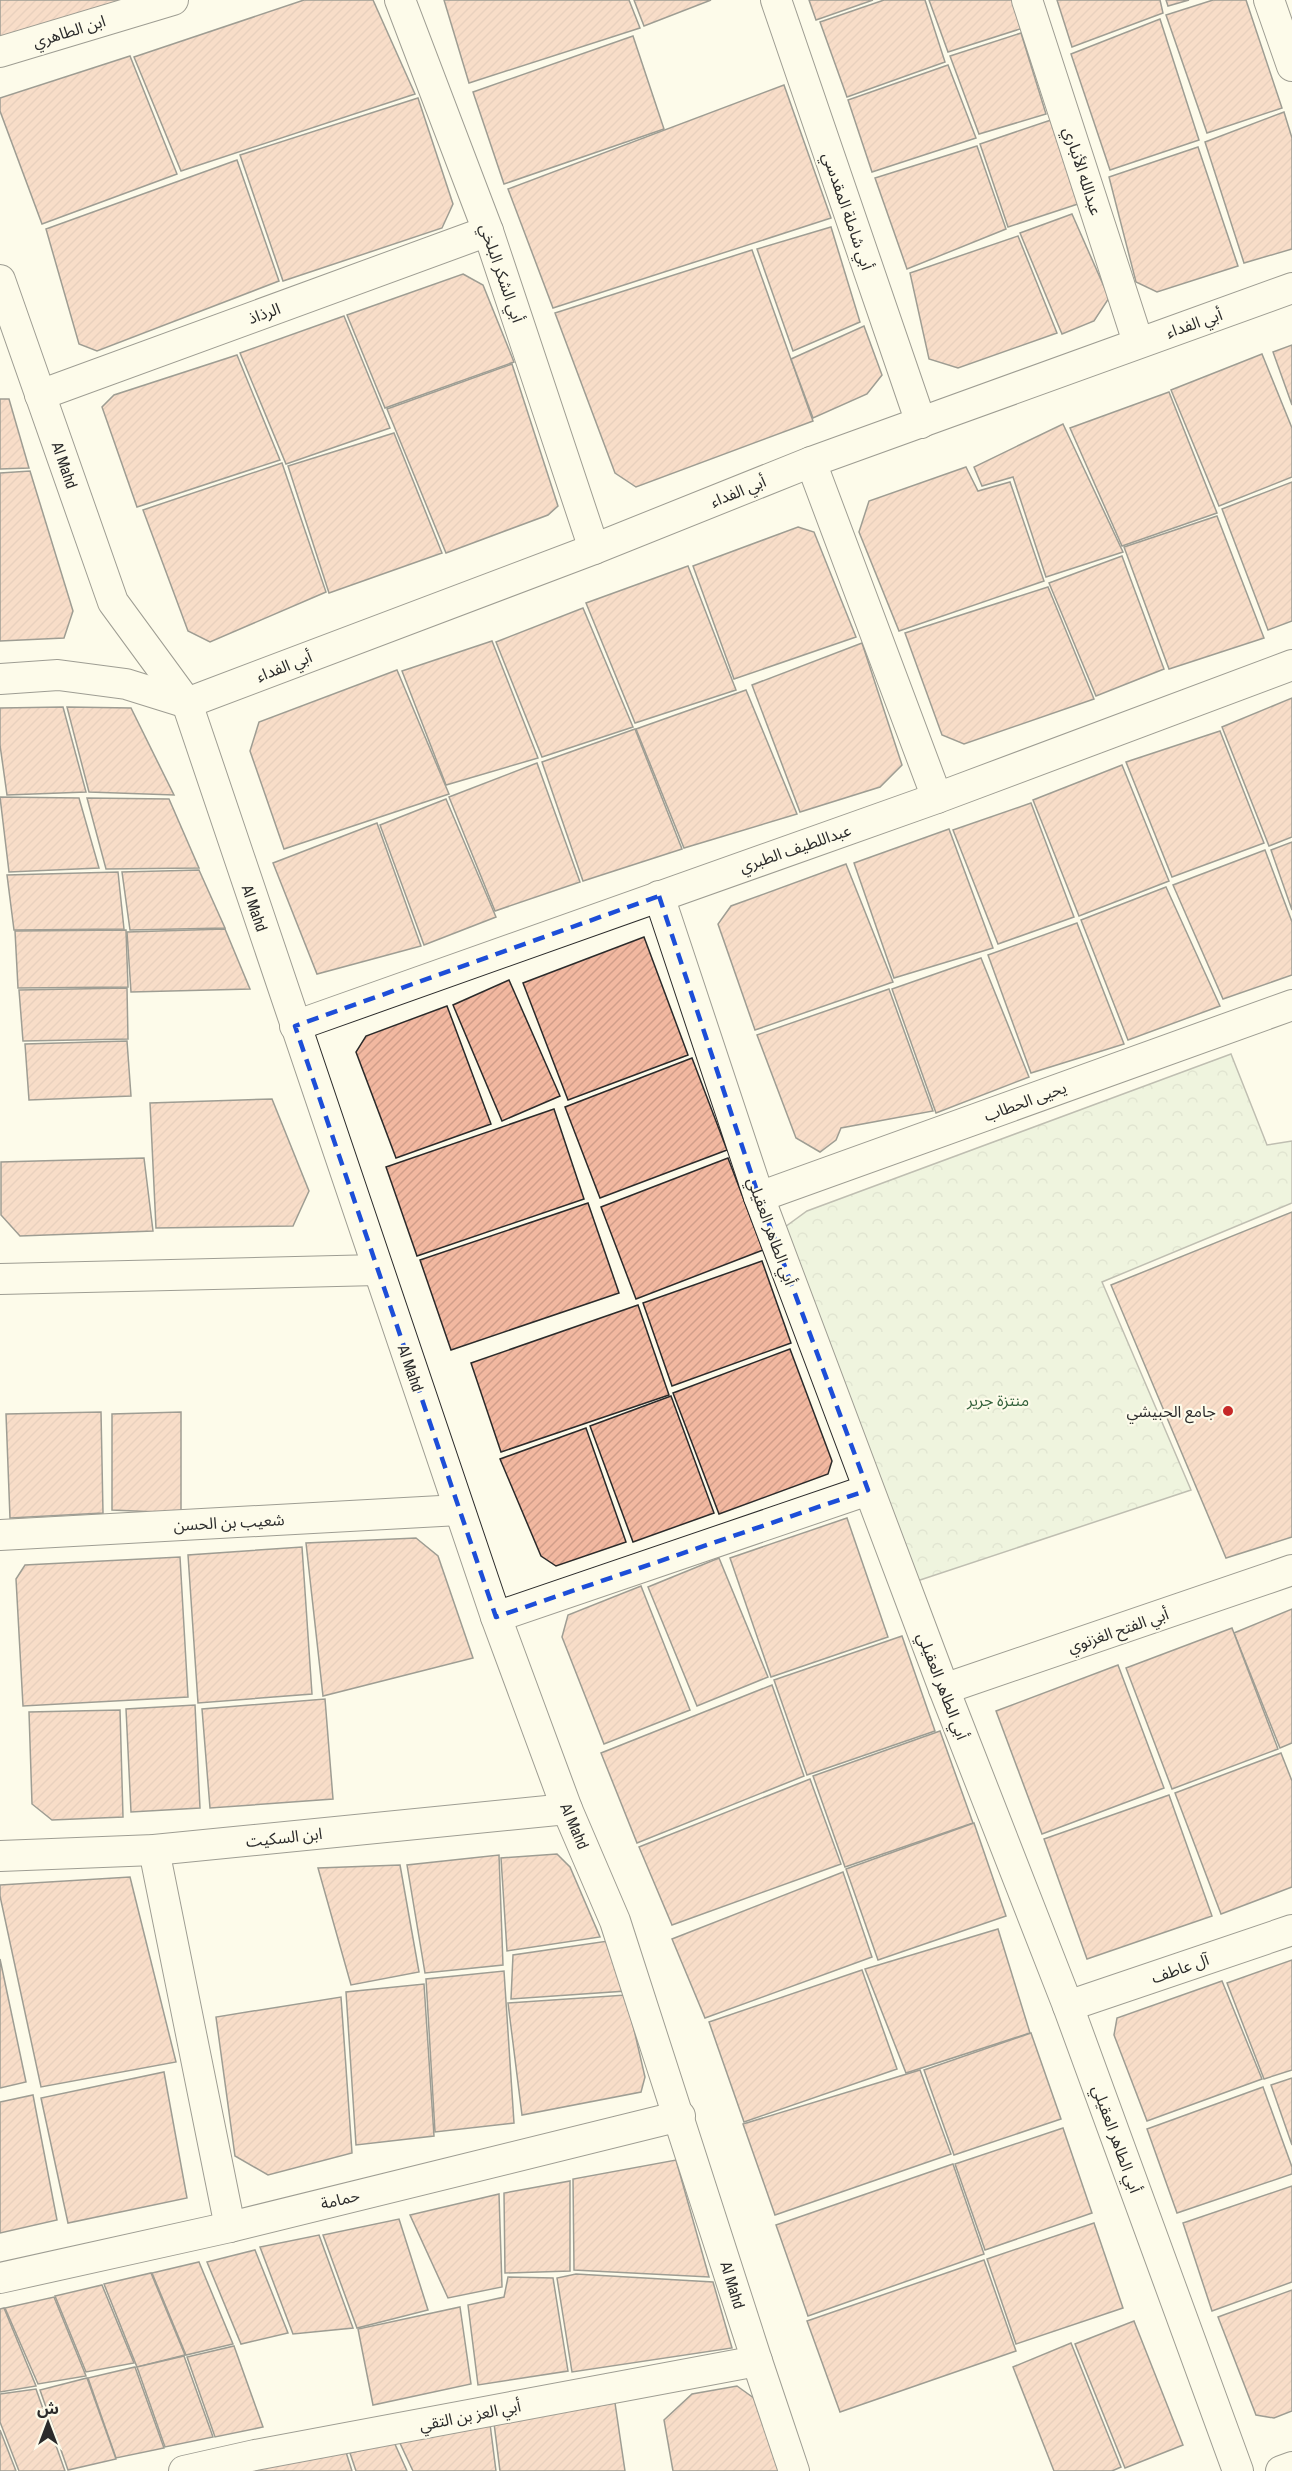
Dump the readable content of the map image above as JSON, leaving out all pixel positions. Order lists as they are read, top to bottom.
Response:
{
  "streets": {
    "street": [
      "ابن الطاهري",
      "عبدالله الأنباري",
      "أبي شاملة المقدسي",
      "أبي الشكر البلخي",
      "الرذاذ",
      "أبي الفداء",
      "Al Mahd",
      "عبداللطيف الطبري",
      "يحيى الحطاب",
      "أبي الطاهر العقيلي",
      "شعيب بن الحسن",
      "أبي الفتح الغزنوي",
      "ابن السكيت",
      "آل عاطف",
      "حمامة",
      "أبي العز بن التقي"
    ]
  },
  "crossings": [
    ["عبدالله الأنباري", "أبي الفداء"],
    ["أبي شاملة المقدسي", "أبي الفداء"],
    ["أبي الشكر البلخي", "الرذاذ"],
    ["أبي الشكر البلخي", "أبي الفداء"],
    ["الرذاذ", "Al Mahd"],
    ["أبي الفداء", "Al Mahd"],
    ["Al Mahd", "عبداللطيف الطبري"],
    ["Al Mahd", "شعيب بن الحسن"],
    ["Al Mahd", "ابن السكيت"],
    ["Al Mahd", "حمامة"],
    ["Al Mahd", "أبي العز بن التقي"],
    ["عبداللطيف الطبري", "أبي الطاهر العقيلي"],
    ["يحيى الحطاب", "أبي الطاهر العقيلي"],
    ["أبي الطاهر العقيلي", "أبي الفتح الغزنوي"],
    ["أبي الطاهر العقيلي", "آل عاطف"]
  ],
  "parks": ["منتزة جرير"],
  "places": ["جامع الحبيشي"],
  "north": "top"
}
